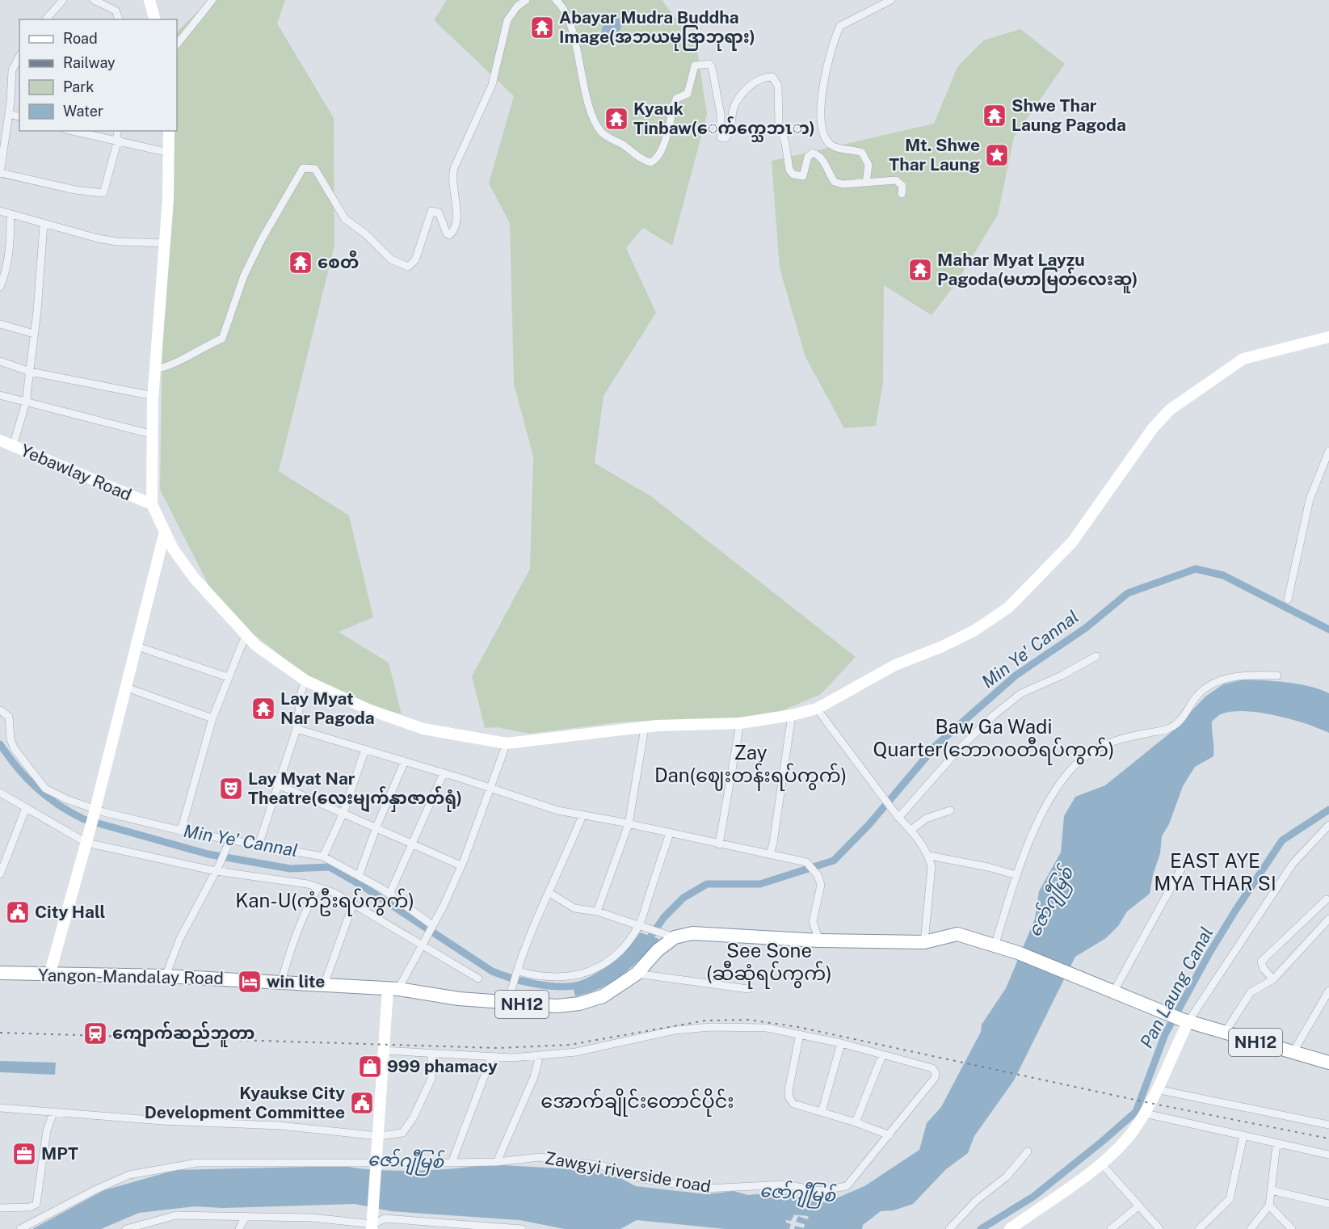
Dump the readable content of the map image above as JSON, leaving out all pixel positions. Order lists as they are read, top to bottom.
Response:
{
  "streets": {
    "highway": ["Yangon-Mandalay Road", "NH12"],
    "main road": ["Yebawlay Road"],
    "street": ["Zawgyi riverside road"]
  },
  "crossings": [
    ["Yangon-Mandalay Road", "NH12"]
  ],
  "districts": [
    "Baw Ga Wadi Quarter(ဘောဂ၀တီရပ်ကွက်)",
    "Zay Dan(ဈေးတန်းရပ်ကွက်)",
    "EAST AYE MYA THAR SI",
    "Kan-U(ကံဦးရပ်ကွက်)",
    "See Sone (ဆီဆုံရပ်ကွက်)",
    "အောက်ချိုင်းတောင်ပိုင်း"
  ],
  "water": ["Min Ye' Cannal", "ဇော်ဂျီမြစ်", "Pan Laung Canal"],
  "places": {
    "temple": [
      "Abayar Mudra Buddha Image(အဘယမုဒြာဘုရား)",
      "Shwe Thar Laung Pagoda",
      "Kyauk Tinbaw(ေက်က္သေဘၤာ)",
      "စေတီ",
      "Mahar Myat Layzu Pagoda(မဟာမြတ်လေးဆူ)",
      "Lay Myat Nar Pagoda"
    ],
    "place": ["Mt. Shwe Thar Laung"],
    "theatre": ["Lay Myat Nar Theatre(လေးမျက်နှာဇာတ်ရုံ)"],
    "public building": ["City Hall", "Kyaukse City Development Committee"],
    "hotel": ["win lite"],
    "station": ["ကျောက်ဆည်ဘူတာ"],
    "shop": ["999 phamacy"],
    "office": ["MPT"]
  },
  "legend": [
    "Road",
    "Railway",
    "Park",
    "Water"
  ]
}
